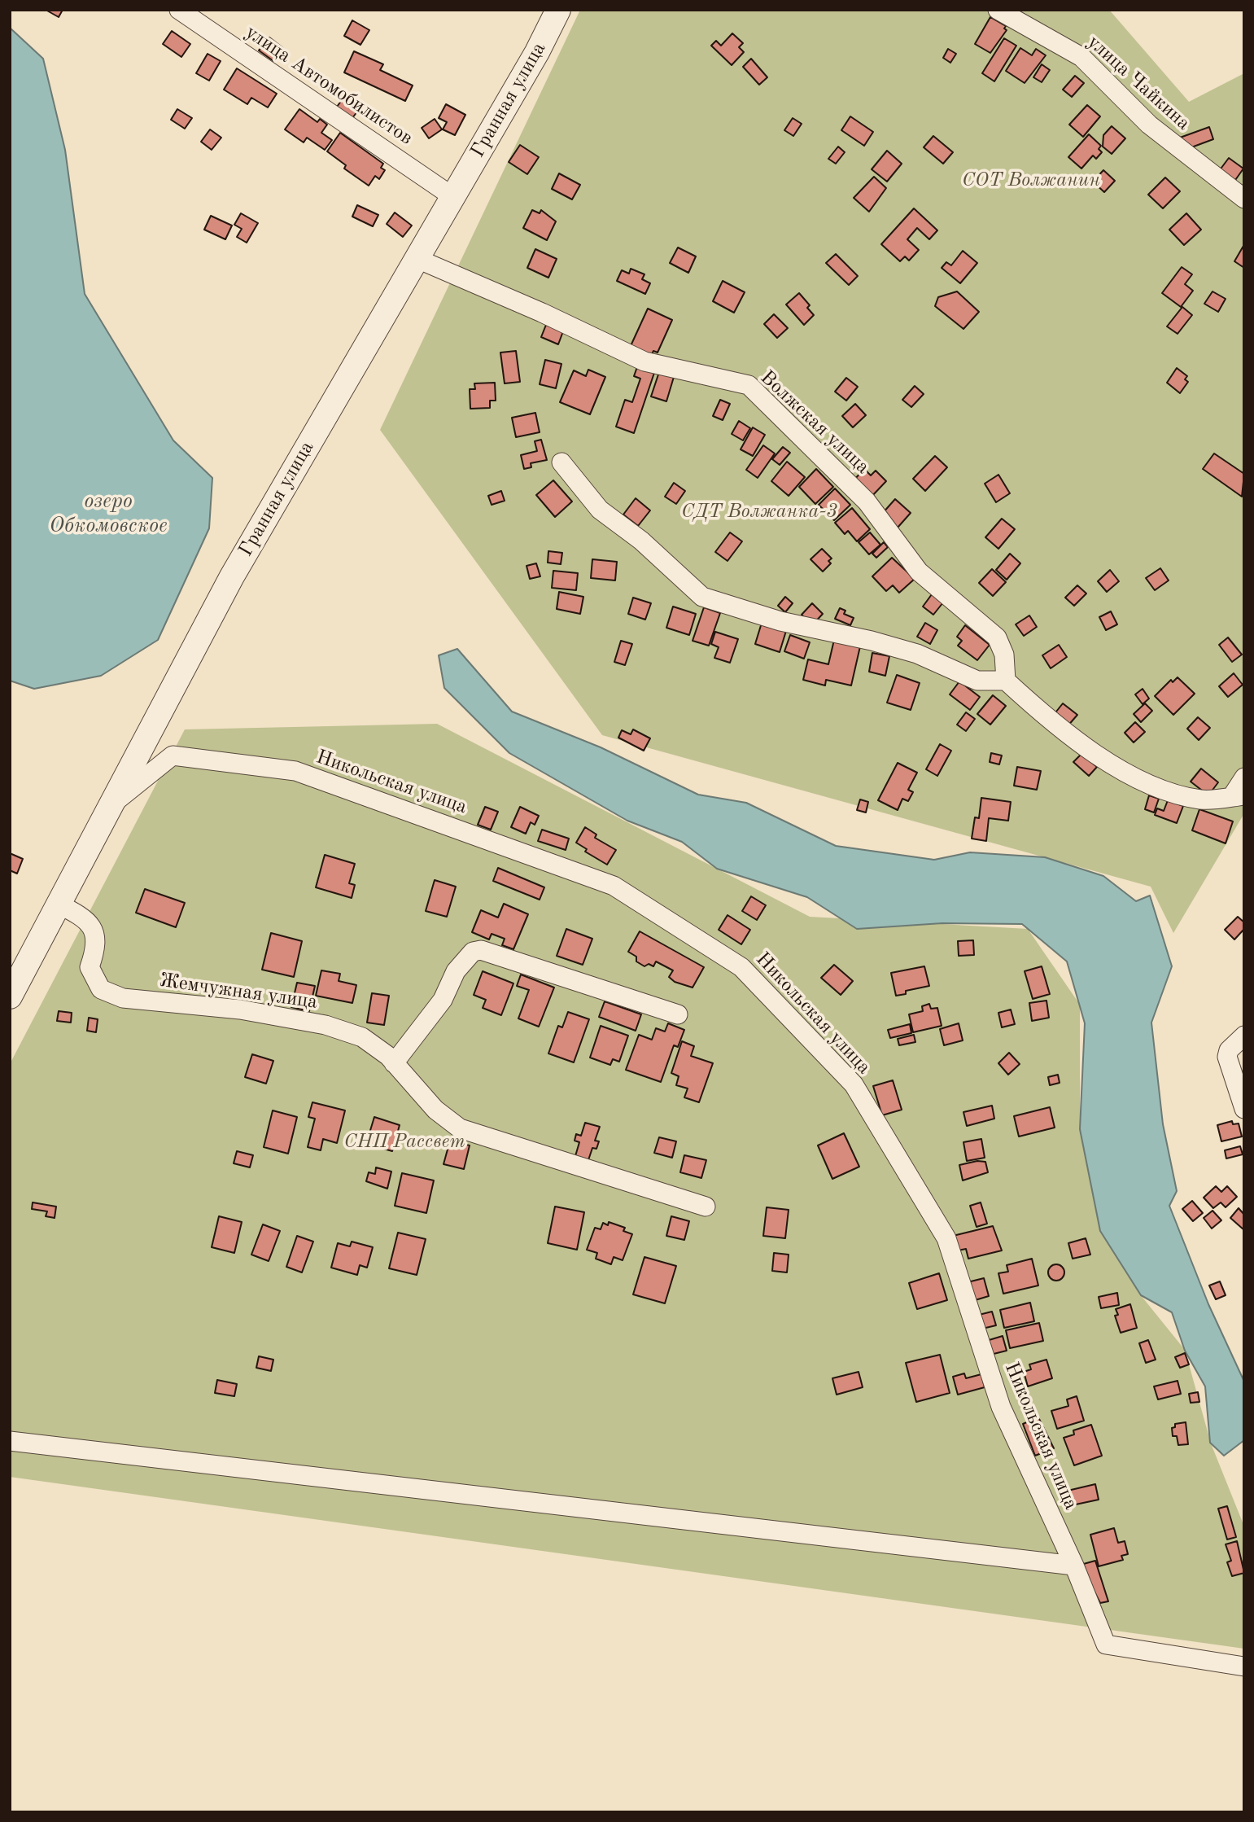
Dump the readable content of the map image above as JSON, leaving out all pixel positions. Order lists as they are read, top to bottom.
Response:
{
  "streets": {
    "street": [
      "улица Чайкина",
      "улица Автомобилистов",
      "Гранная улица",
      "Волжская улица",
      "Никольская улица",
      "Жемчужная улица"
    ]
  },
  "crossings": [
    ["улица Автомобилистов", "Гранная улица"],
    ["Гранная улица", "Волжская улица"],
    ["Гранная улица", "Никольская улица"],
    ["Гранная улица", "Жемчужная улица"]
  ],
  "water": ["озеро Обкомовское"],
  "parks": ["СОТ Волжанин", "СДТ Волжанка-3", "СНП Рассвет"]
}
